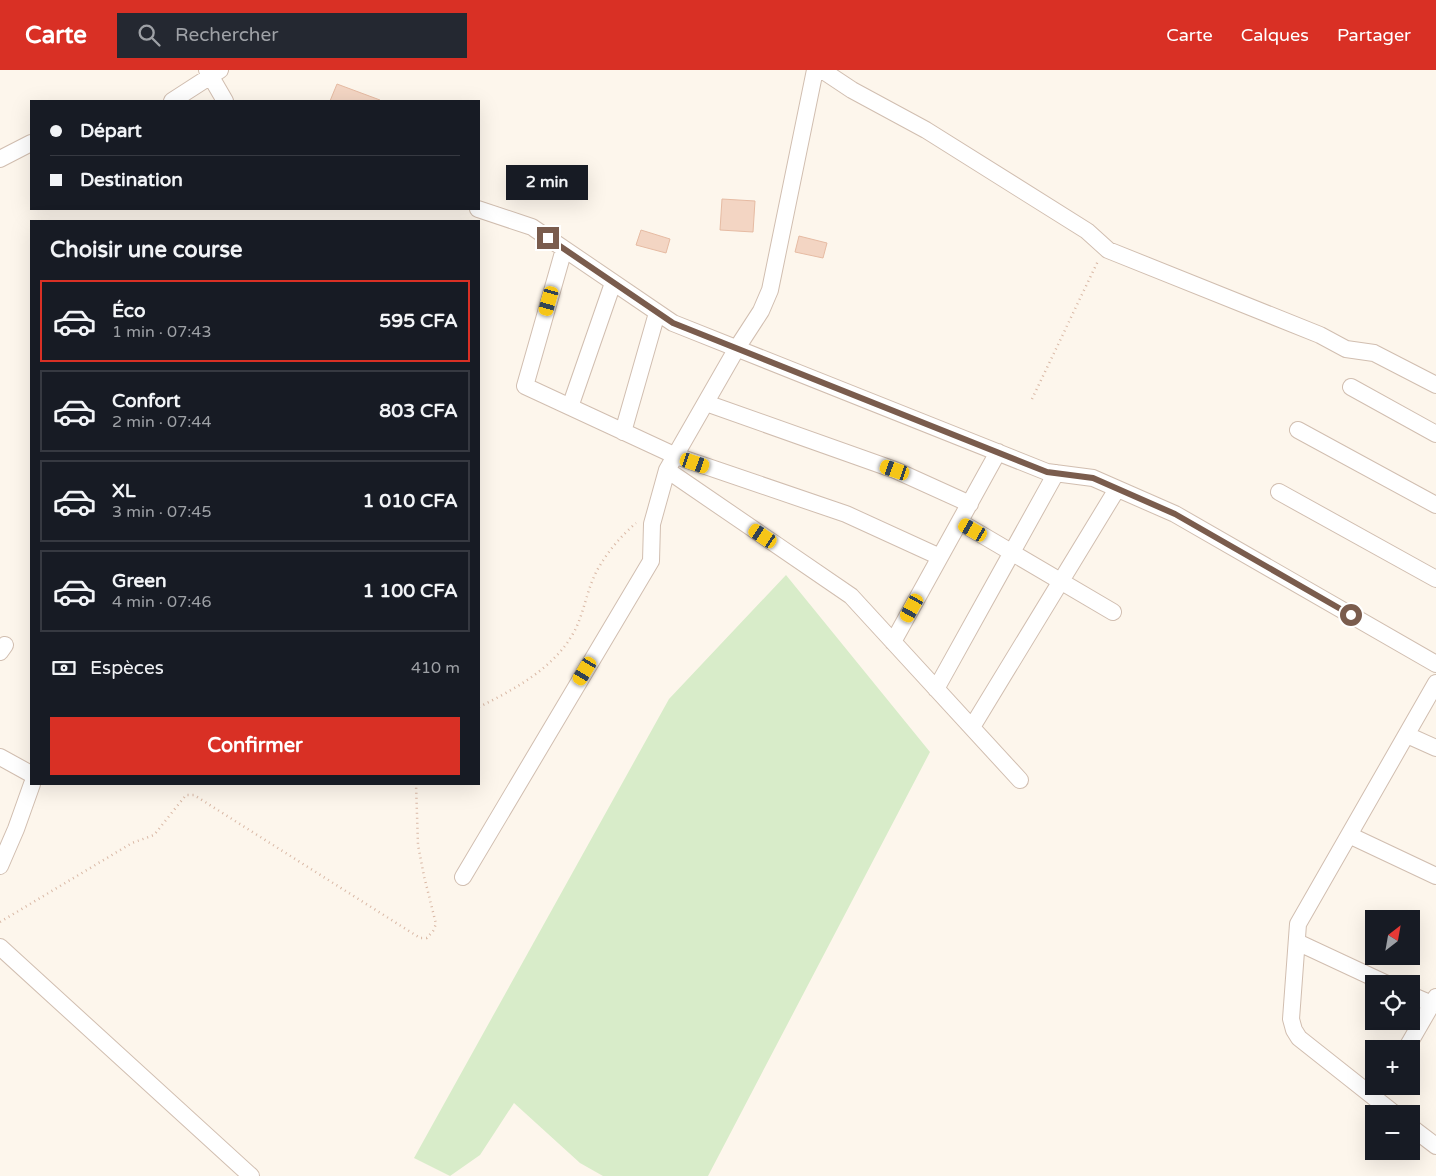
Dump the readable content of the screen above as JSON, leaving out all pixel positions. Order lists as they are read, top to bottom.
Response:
{
  "north": "top right",
  "page": {
    "header": "Carte",
    "search": "Rechercher",
    "nav": ["Carte", "Calques", "Partager"],
    "banner": ["Départ", "Destination"],
    "bubble": "2 min",
    "heading": "Choisir une course",
    "list": [
      {
        "name": "Éco",
        "note": "1 min · 07:43",
        "value": "595 CFA"
      },
      {
        "name": "Confort",
        "note": "2 min · 07:44",
        "value": "803 CFA"
      },
      {
        "name": "XL",
        "note": "3 min · 07:45",
        "value": "1 010 CFA"
      },
      {
        "name": "Green",
        "note": "4 min · 07:46",
        "value": "1 100 CFA"
      }
    ],
    "pay": ["Espèces", "410 m"],
    "buttons": "Confirmer",
    "map_buttons": ["+", "−"]
  }
}
